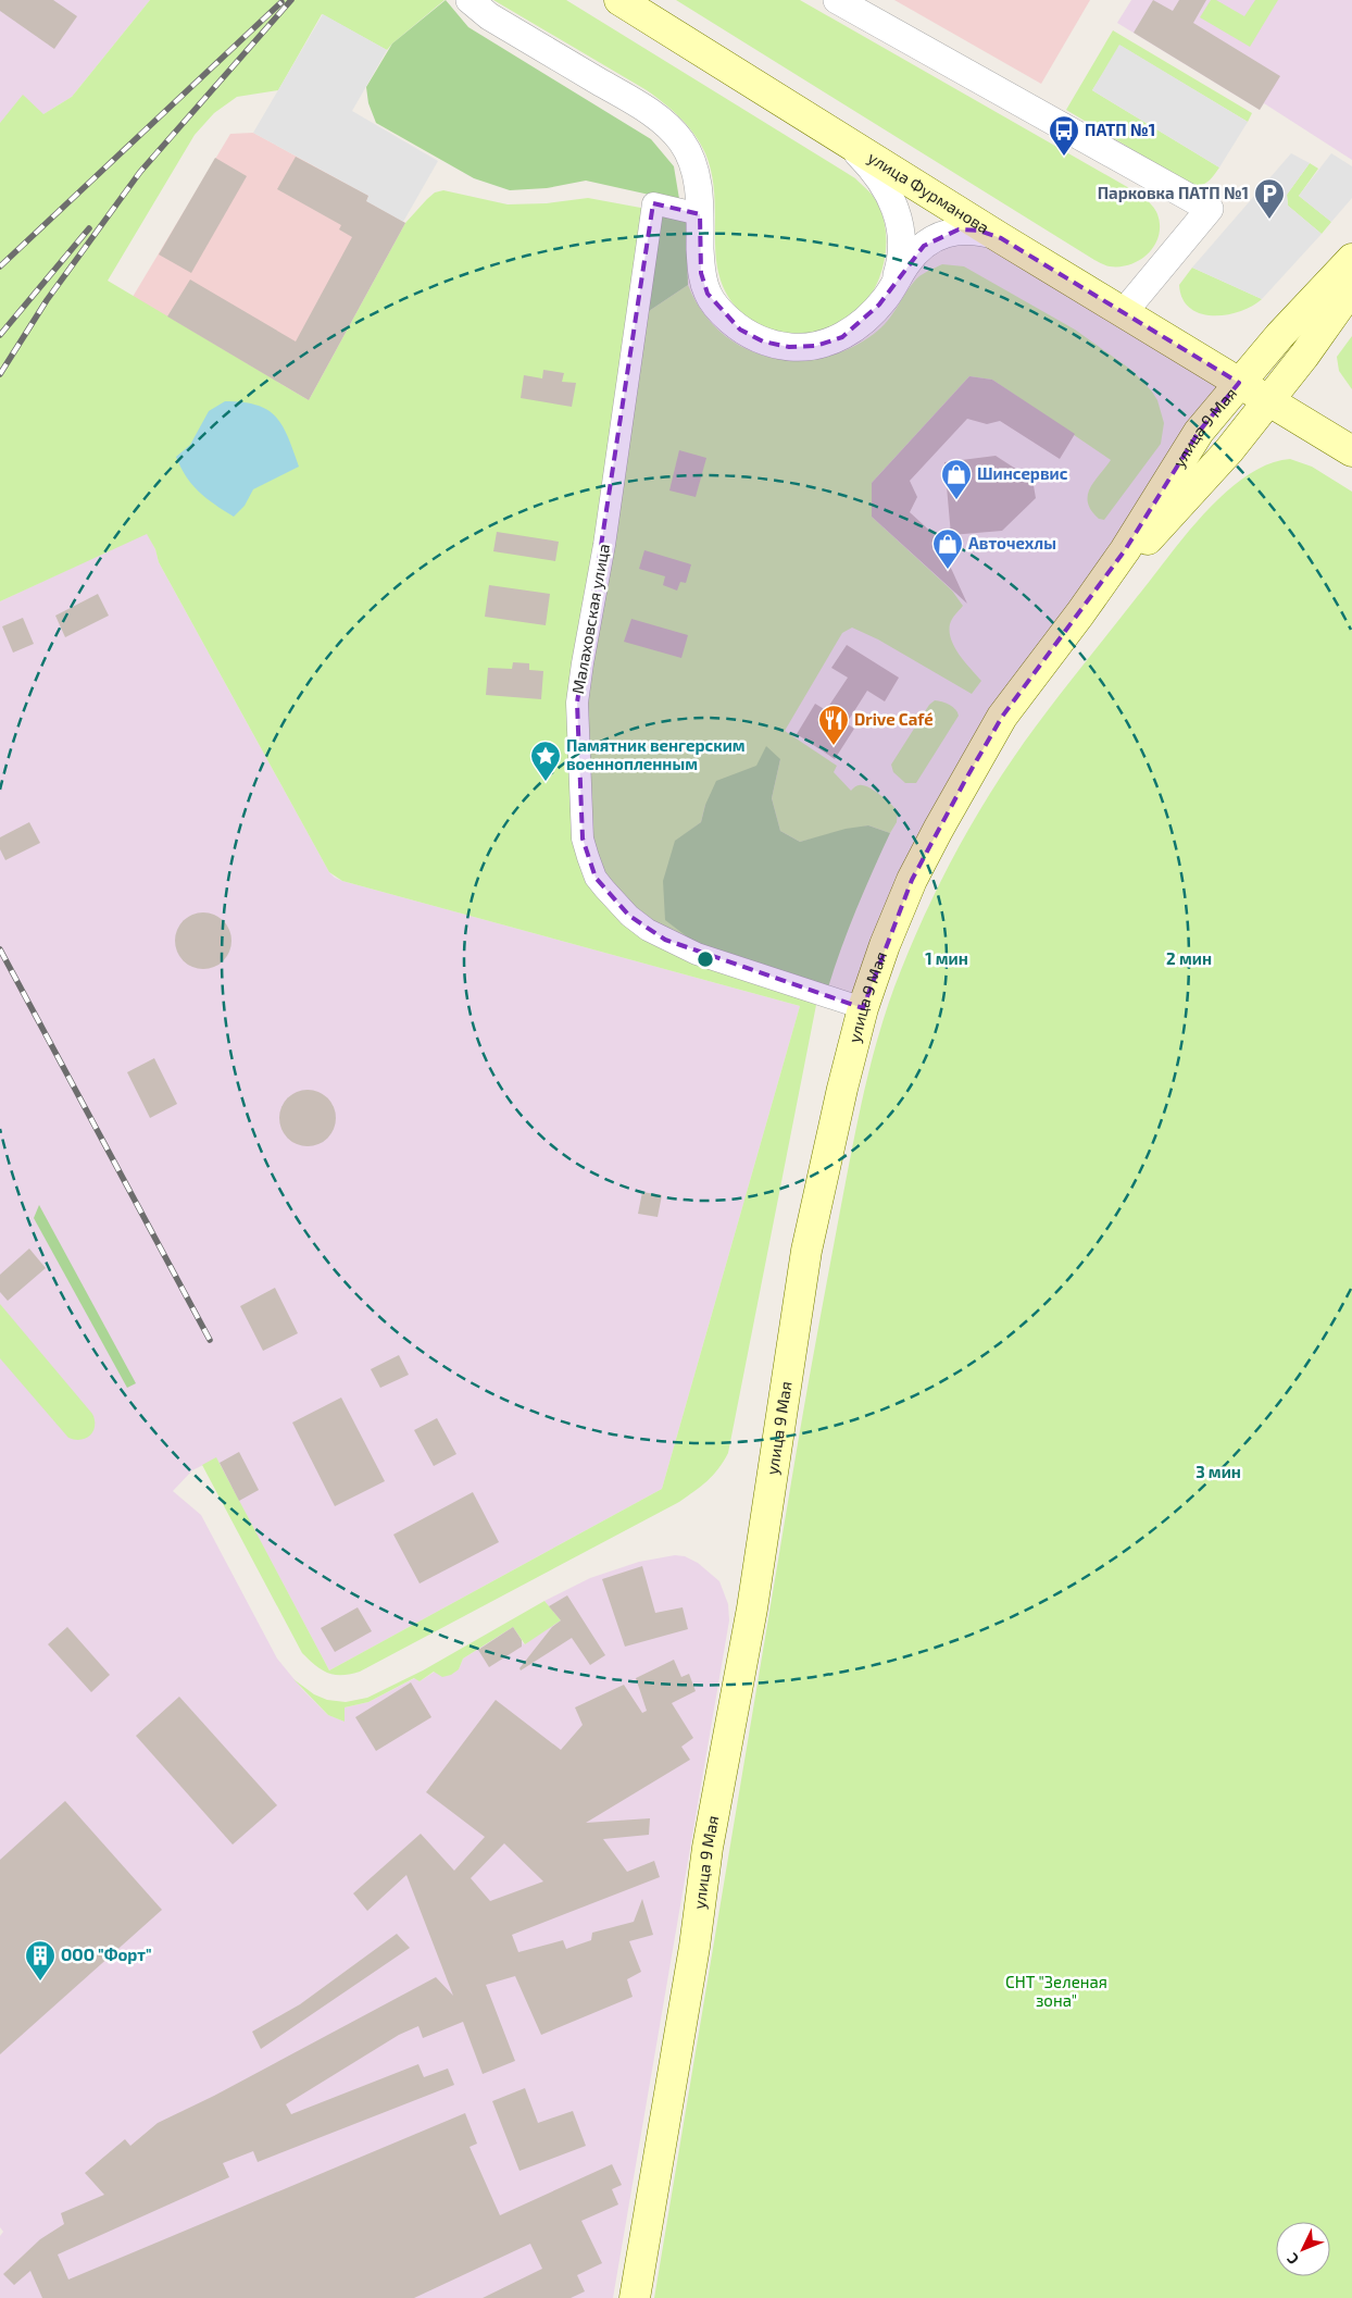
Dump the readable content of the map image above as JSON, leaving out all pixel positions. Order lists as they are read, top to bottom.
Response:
{
  "streets": {
    "main road": ["улица Фурманова", "улица 9 Мая"],
    "street": ["Малаховская улица"]
  },
  "crossings": [
    ["улица Фурманова", "улица 9 Мая"],
    ["улица 9 Мая", "Малаховская улица"]
  ],
  "parks": ["СНТ \"Зеленая зона\""],
  "places": {
    "bus stop": ["ПАТП №1"],
    "parking": ["Парковка ПАТП №1"],
    "shop": ["Шинсервис", "Авточехлы"],
    "restaurant": ["Drive Café"],
    "place": ["Памятник венгерским военнопленным"],
    "building": ["ООО \"Форт\""]
  },
  "north": "bottom left",
  "rings": ["1 мин", "2 мин", "3 мин"]
}
